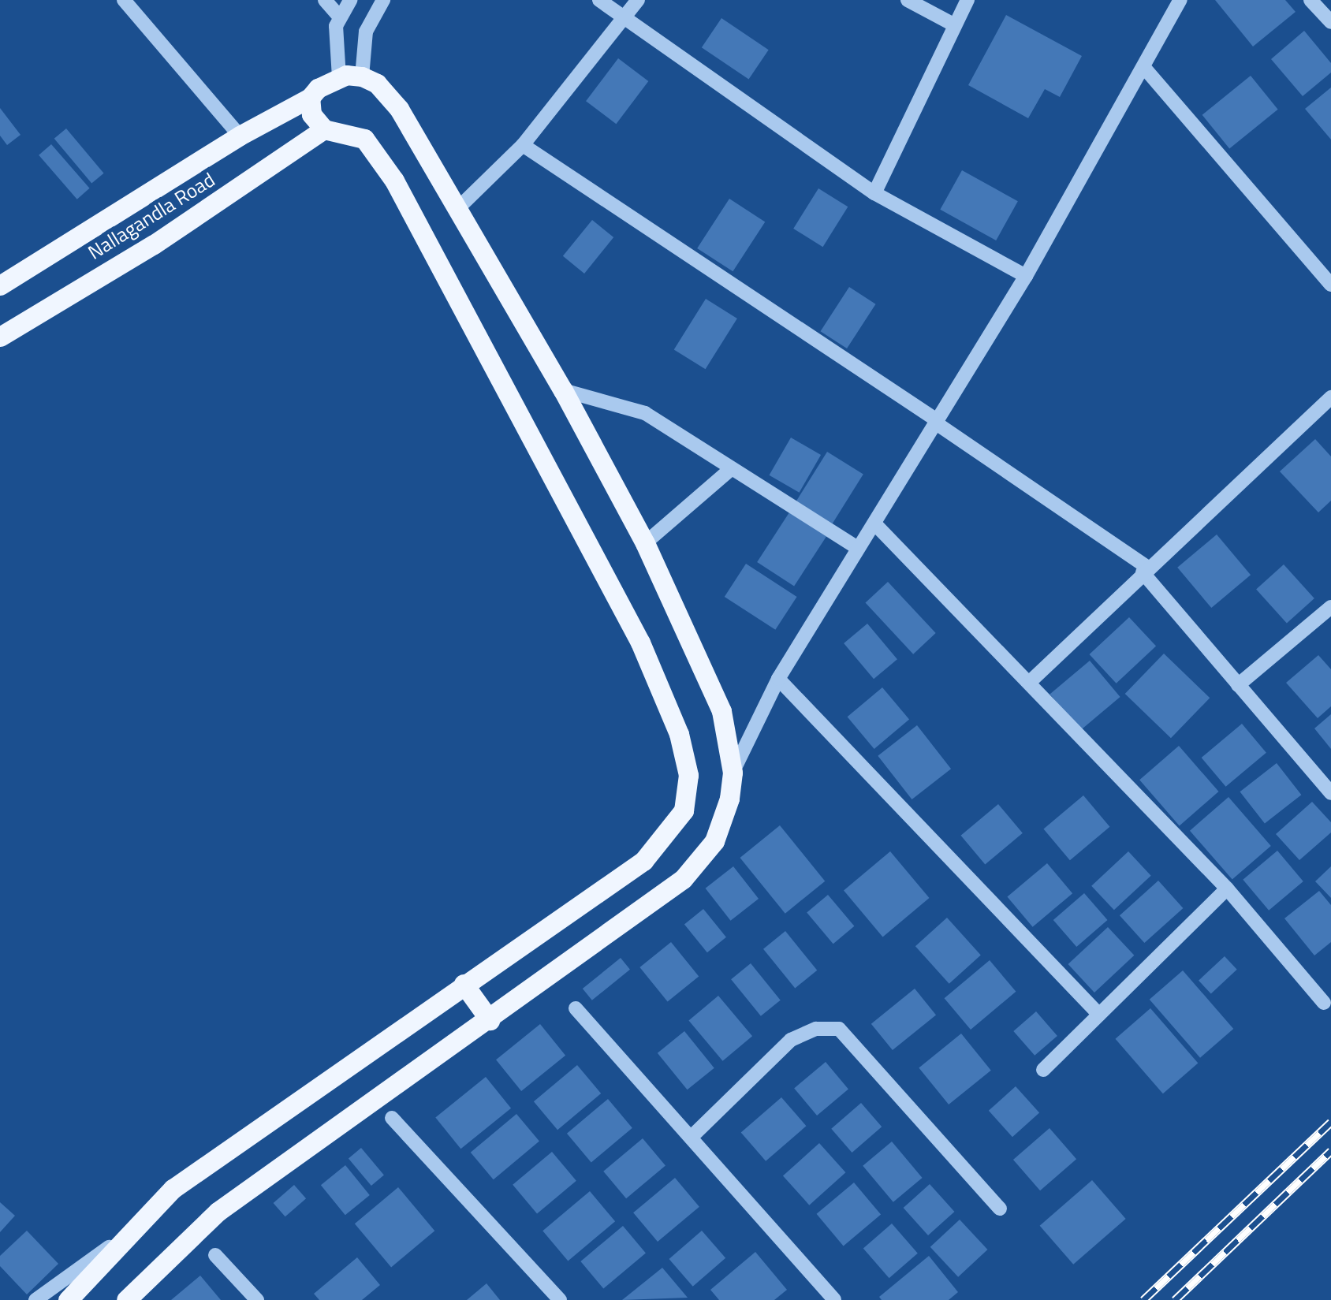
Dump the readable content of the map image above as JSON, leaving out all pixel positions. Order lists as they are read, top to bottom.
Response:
{
  "streets": {
    "main road": ["Nallagandla Road"]
  }
}
